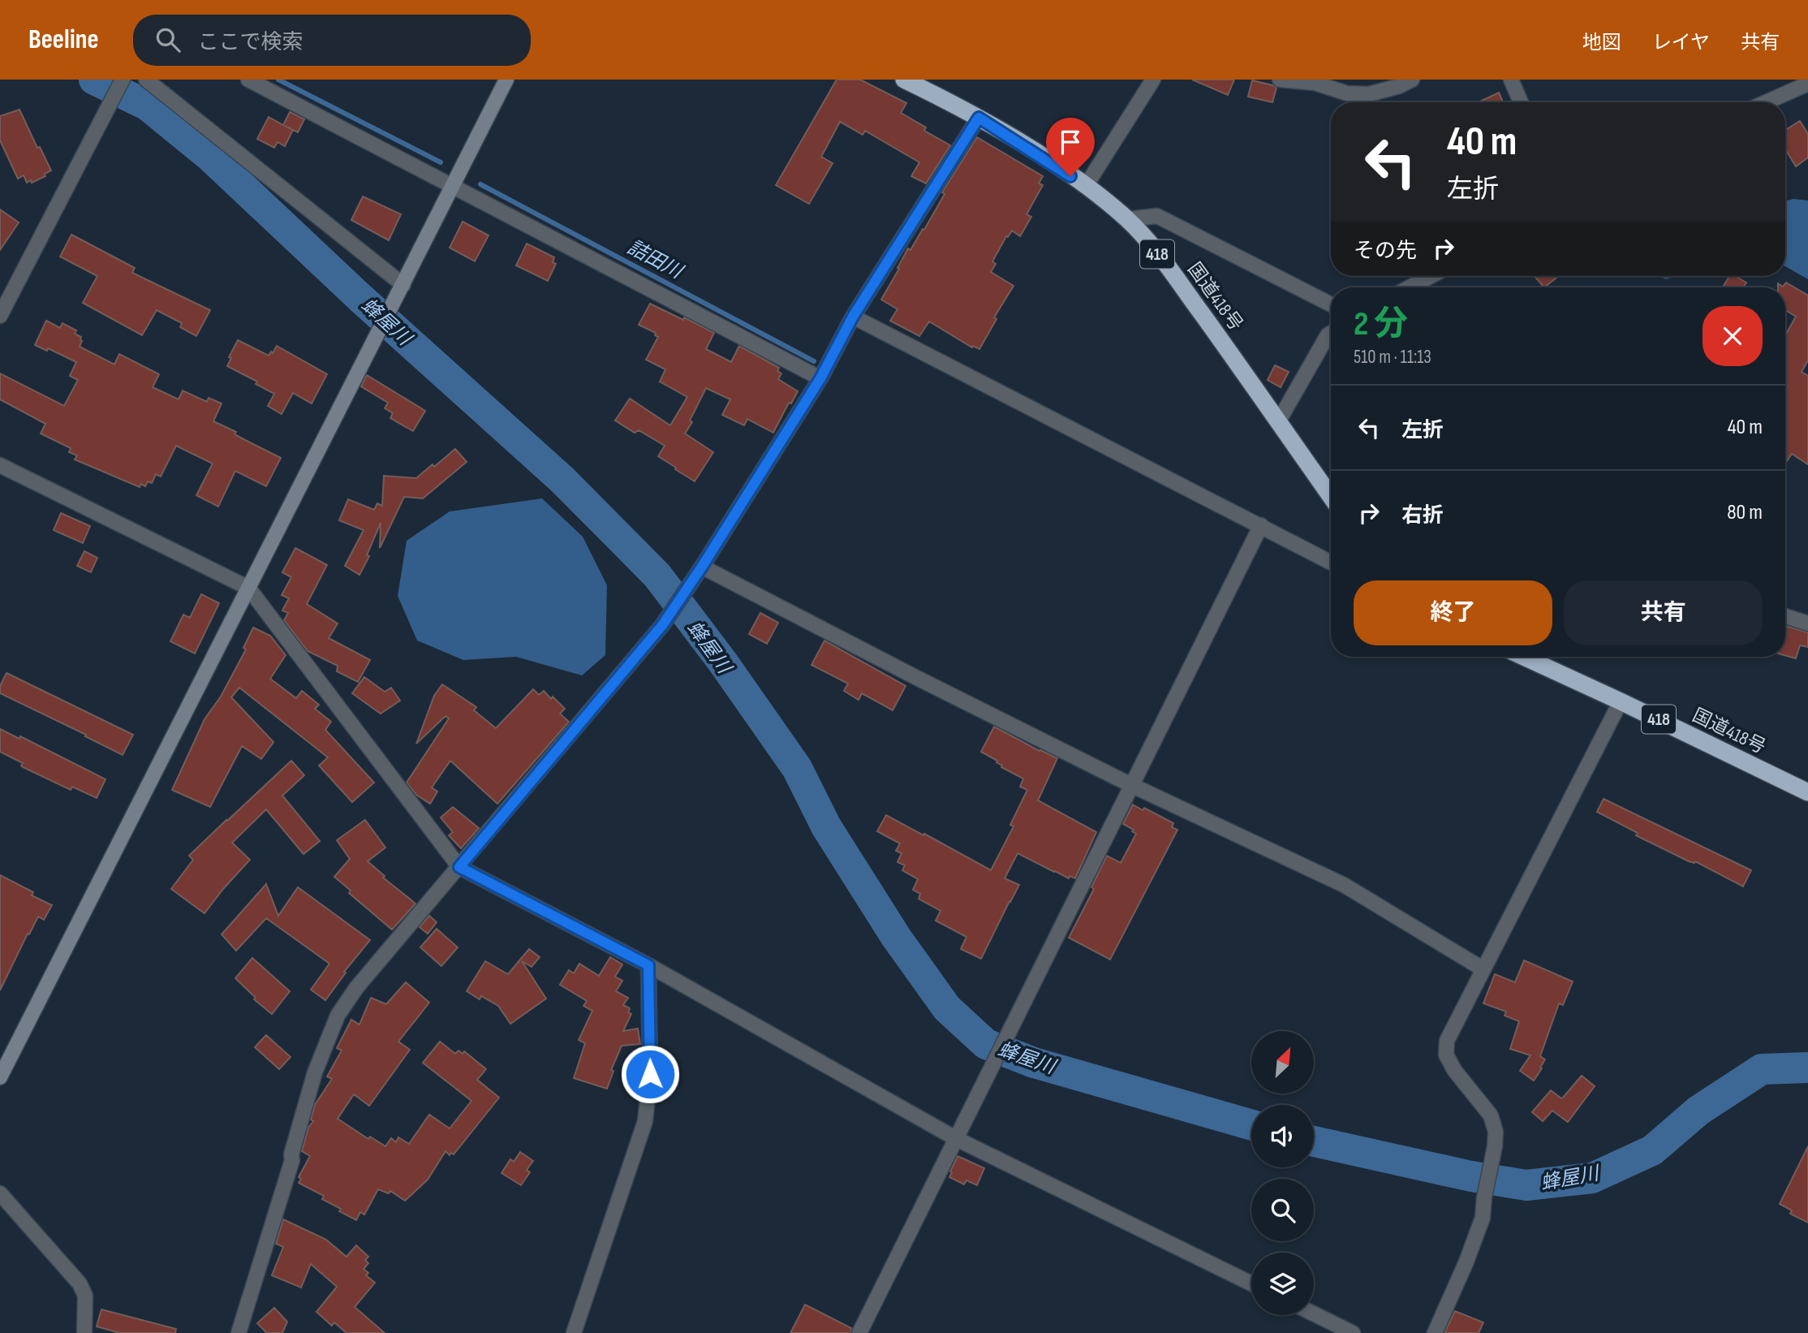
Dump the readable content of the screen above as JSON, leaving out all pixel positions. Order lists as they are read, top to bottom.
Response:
{
  "streets": {
    "highway": ["418", "国道418号"]
  },
  "water": ["詰田川", "蜂屋川"],
  "north": "top right",
  "page": {
    "header": "Beeline",
    "search": "ここで検索",
    "nav": ["地図", "レイヤ", "共有"],
    "turn": ["40 m", "左折"],
    "then": "その先",
    "heading": ["2 分", "510 m · 11:13"],
    "list": [
      {
        "name": "左折",
        "value": "40 m"
      },
      {
        "name": "右折",
        "value": "80 m"
      }
    ],
    "buttons": ["終了", "共有"]
  }
}
